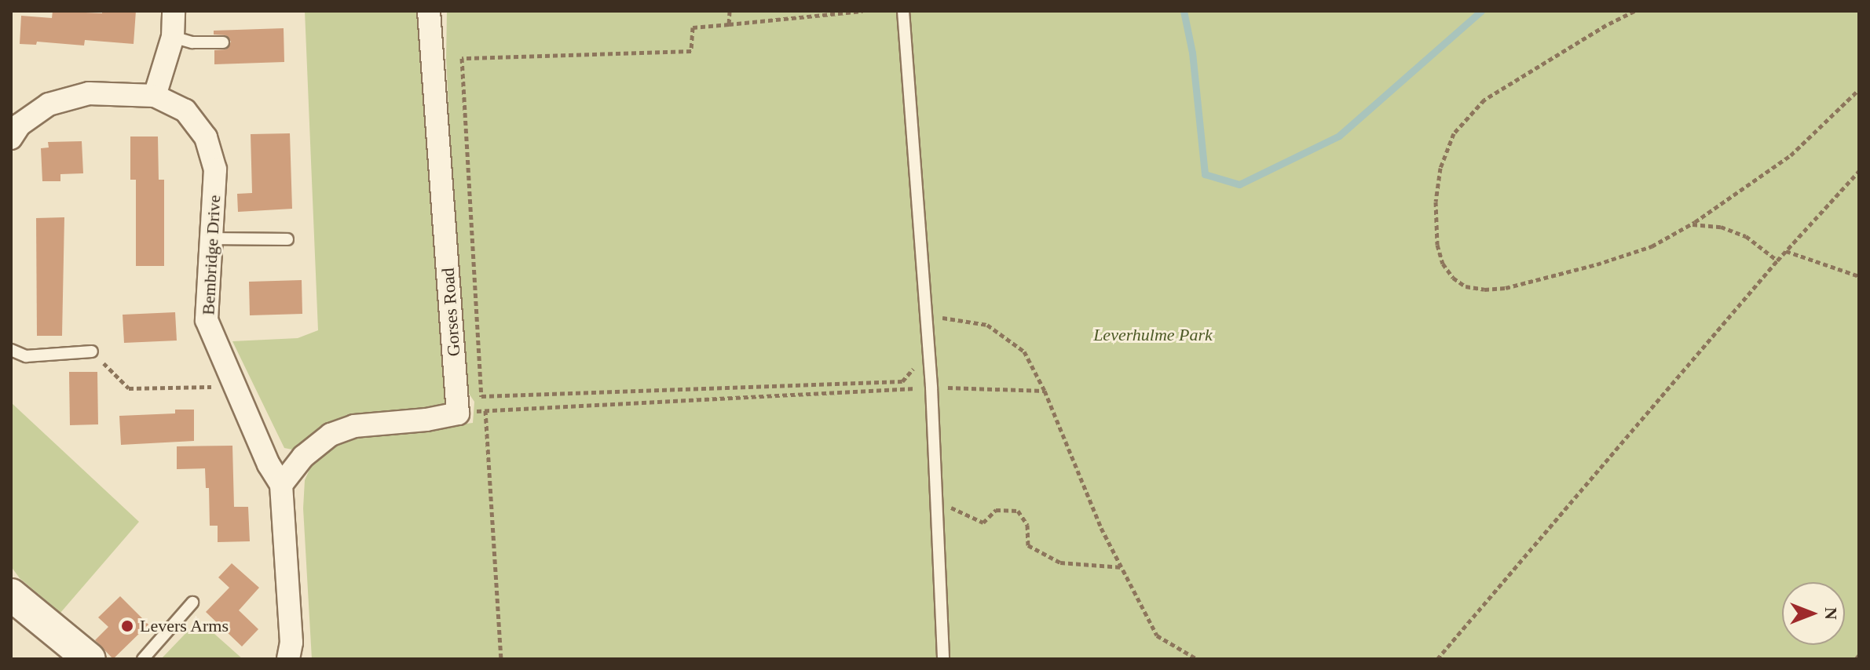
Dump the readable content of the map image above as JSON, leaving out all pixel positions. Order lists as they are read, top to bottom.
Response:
{
  "streets": {
    "street": ["Bembridge Drive", "Gorses Road"]
  },
  "crossings": [
    ["Bembridge Drive", "Gorses Road"]
  ],
  "parks": ["Leverhulme Park"],
  "places": ["Levers Arms"],
  "north": "right"
}
